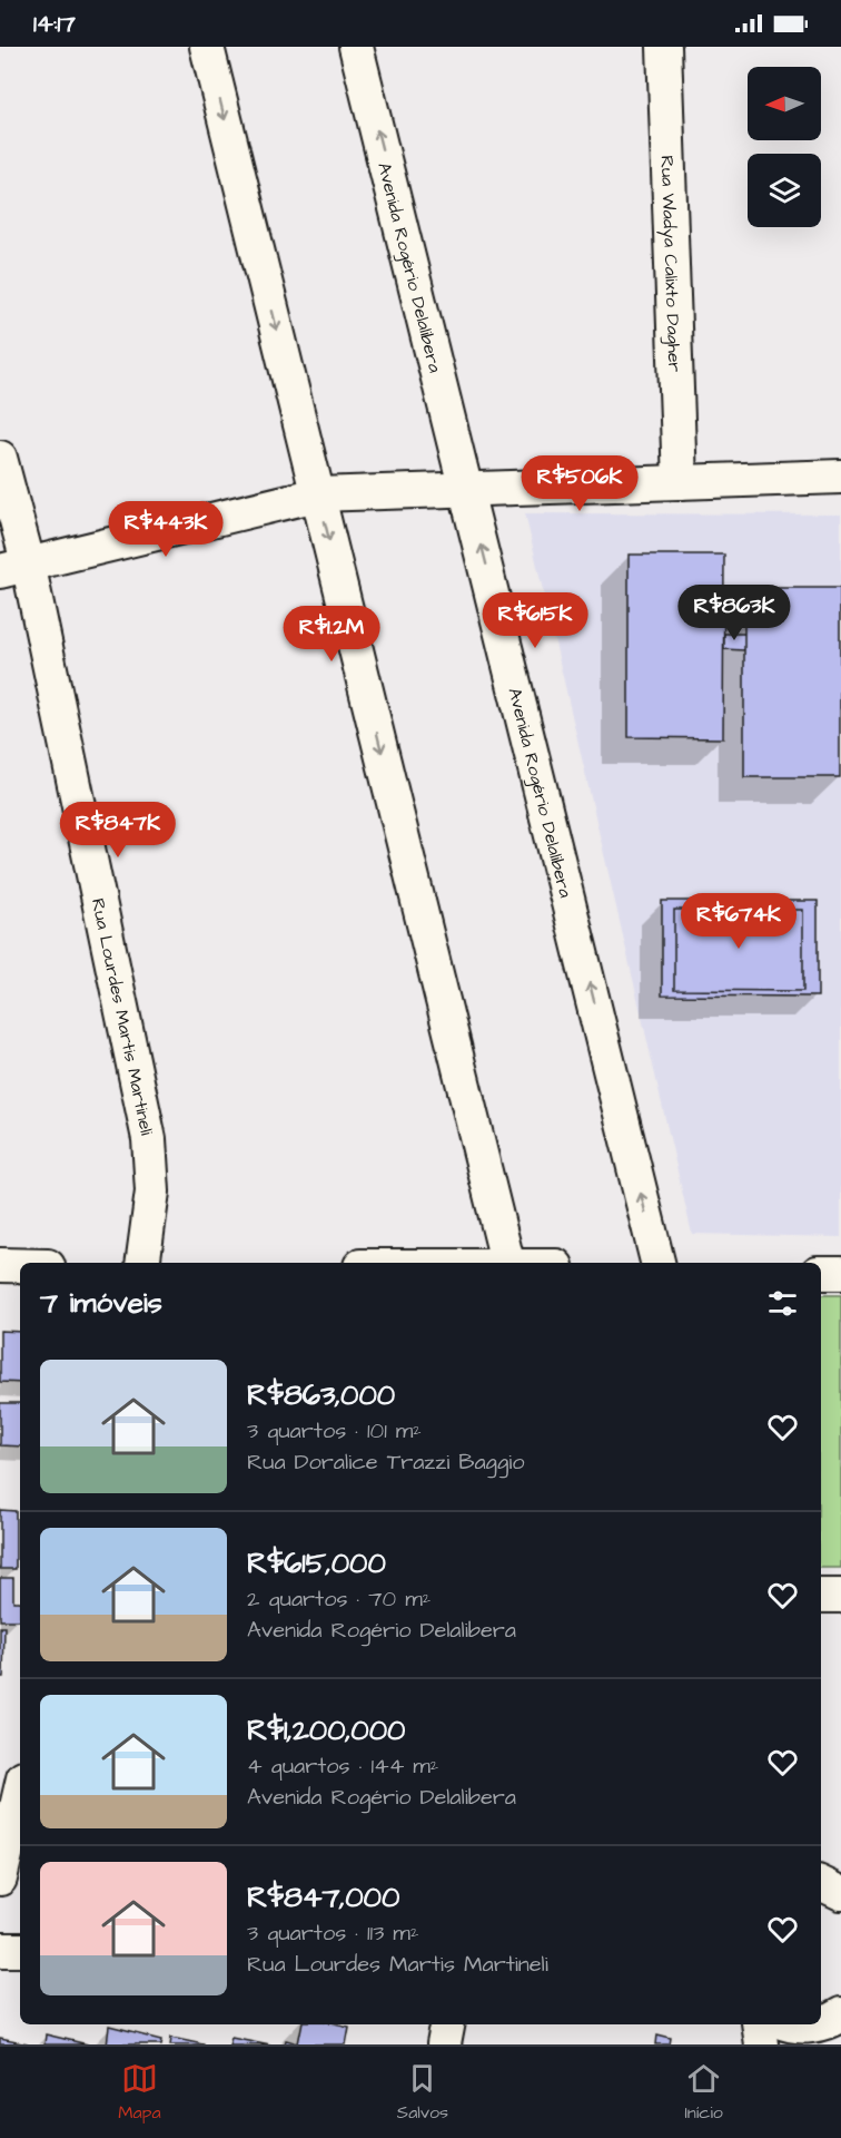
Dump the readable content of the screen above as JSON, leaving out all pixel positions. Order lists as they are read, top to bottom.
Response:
{
  "streets": {
    "street": ["Rua Wadya Calixto Dagher", "Avenida Rogério Delalibera", "Rua Lourdes Martis Martineli"]
  },
  "north": "left",
  "page": {
    "status": "14:17",
    "price": [
      "R$506K",
      "R$443K",
      "R$863K",
      "R$615K",
      "R$1.2M",
      "R$847K",
      "R$674K"
    ],
    "heading": "7 imóveis",
    "list": [
      {
        "name": "R$863,000",
        "note": "3 quartos · 101 m² · Rua Doralice Trazzi Baggio"
      },
      {
        "name": "R$615,000",
        "note": "2 quartos · 70 m² · Avenida Rogério Delalibera"
      },
      {
        "name": "R$1,200,000",
        "note": "4 quartos · 144 m² · Avenida Rogério Delalibera"
      },
      {
        "name": "R$847,000",
        "note": "3 quartos · 113 m² · Rua Lourdes Martis Martineli"
      }
    ],
    "tabs": ["Mapa", "Salvos", "Início"]
  }
}
